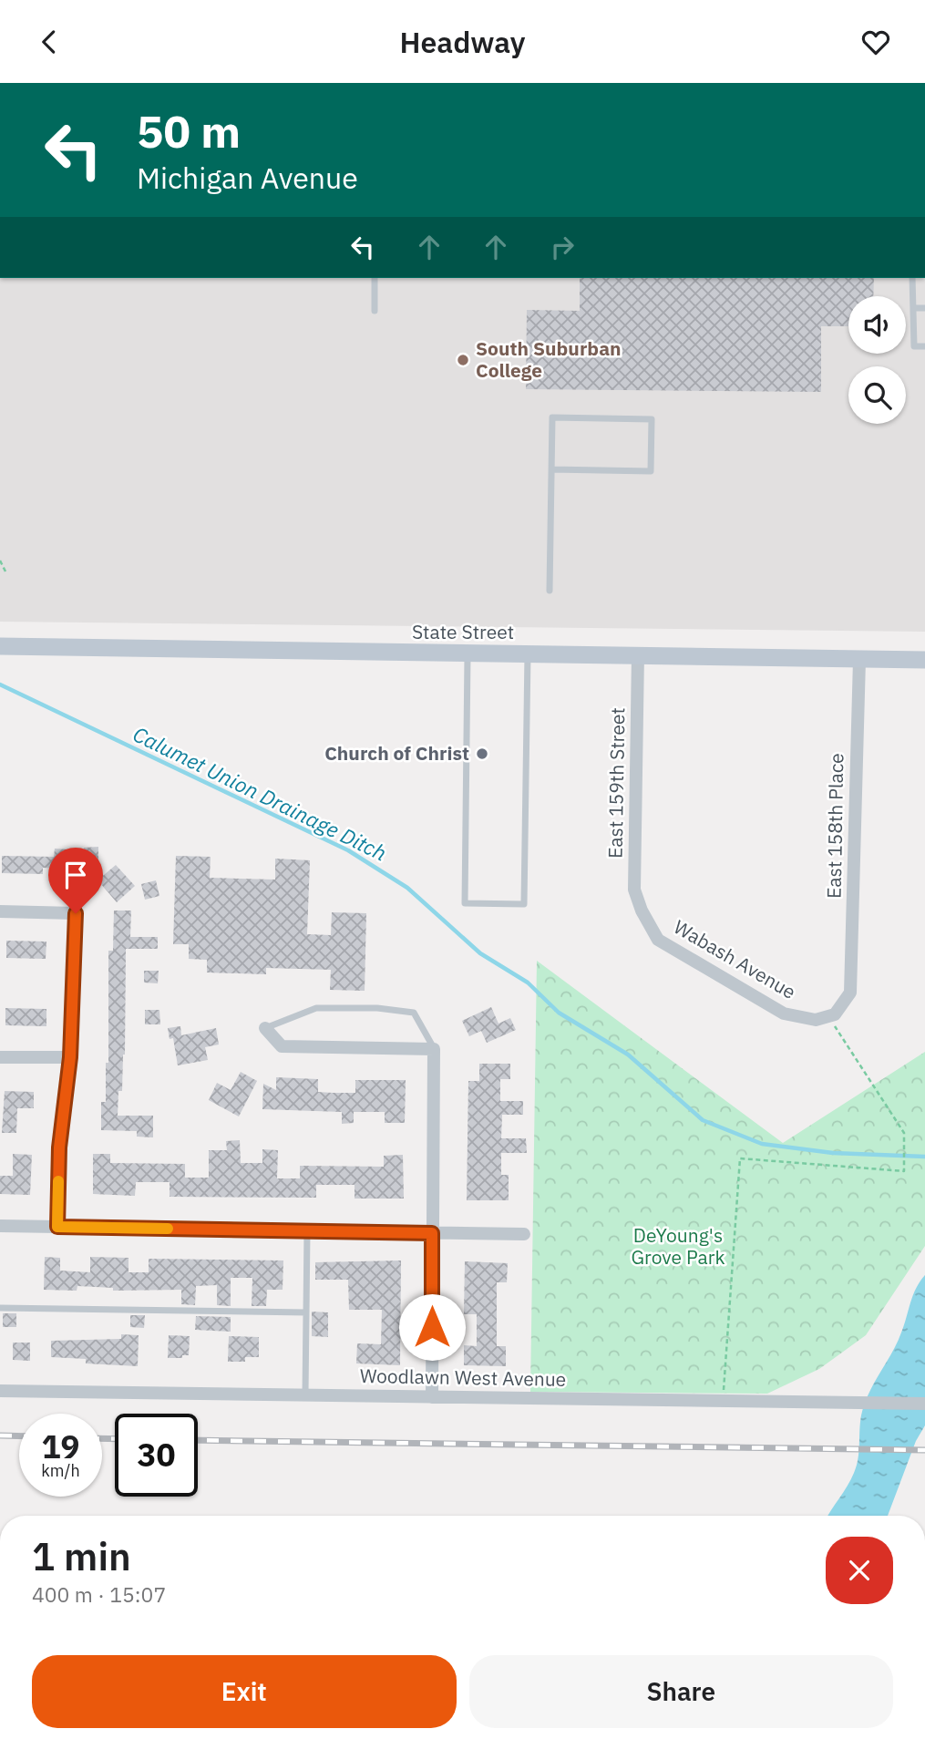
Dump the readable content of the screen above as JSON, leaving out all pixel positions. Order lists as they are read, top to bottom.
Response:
{
  "streets": {
    "main road": ["State Street"],
    "street": [
      "East 159th Street",
      "East 158th Place",
      "Wabash Avenue",
      "Woodlawn West Avenue"
    ]
  },
  "crossings": [
    ["State Street", "East 159th Street"],
    ["State Street", "East 158th Place"],
    ["East 159th Street", "Wabash Avenue"],
    ["East 158th Place", "Wabash Avenue"]
  ],
  "water": ["Calumet Union Drainage Ditch"],
  "parks": ["DeYoung's Grove Park"],
  "places": ["South Suburban College", "Church of Christ"],
  "page": {
    "header": "Headway",
    "turn": ["50 m", "Michigan Avenue"],
    "speed": "19 km/h",
    "limit": "30",
    "heading": ["1 min", "400 m · 15:07"],
    "buttons": ["Exit", "Share"]
  }
}
